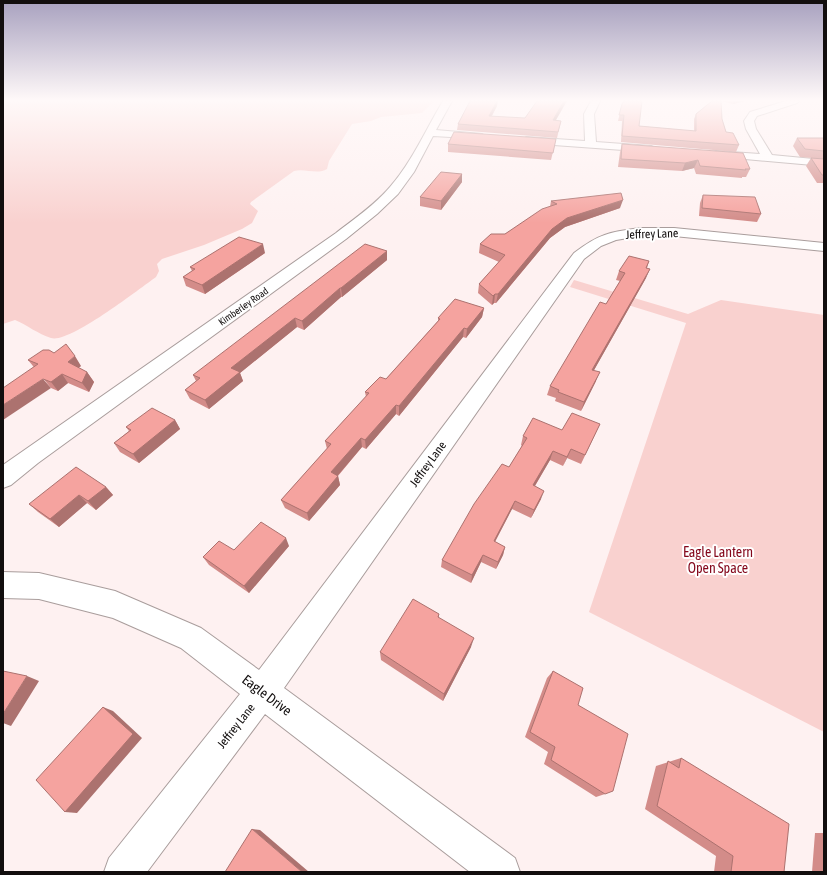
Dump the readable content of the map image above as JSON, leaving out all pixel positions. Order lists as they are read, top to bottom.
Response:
{
  "streets": {
    "street": ["Jeffrey Lane", "Kimberley Road", "Eagle Drive"]
  },
  "crossings": [
    ["Jeffrey Lane", "Eagle Drive"]
  ],
  "parks": ["Eagle Lantern Open Space"]
}
